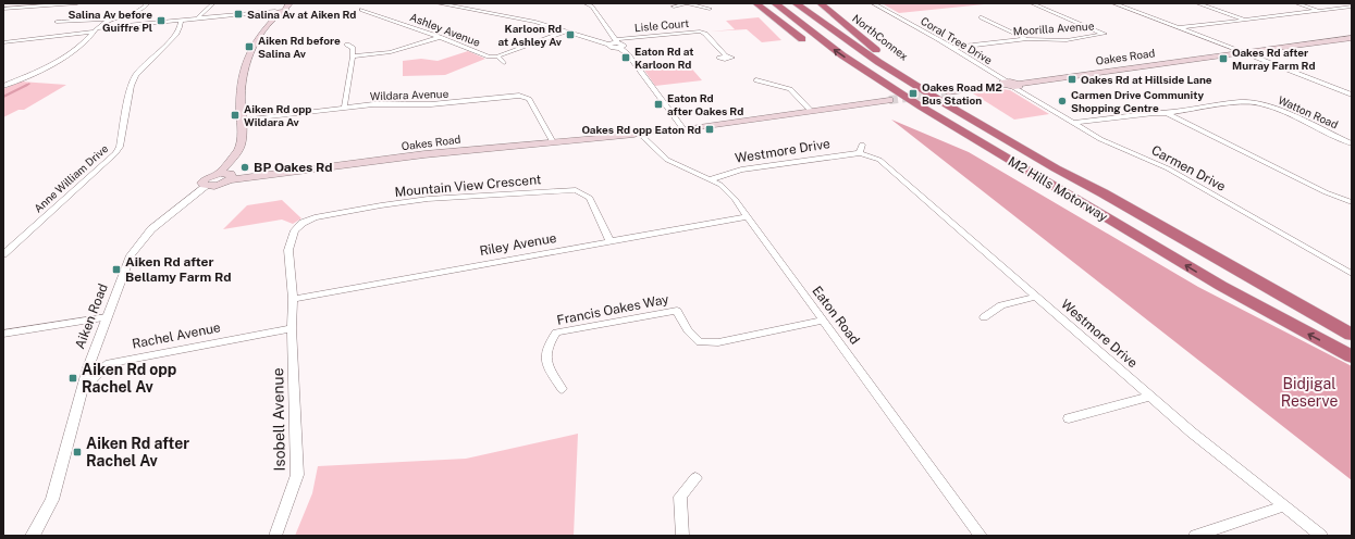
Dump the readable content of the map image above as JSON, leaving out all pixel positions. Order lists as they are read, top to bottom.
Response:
{
  "streets": {
    "highway": ["NorthConnex", "M2 Hills Motorway"],
    "main road": ["Oakes Road"],
    "street": [
      "Lisle Court",
      "Moorilla Avenue",
      "Ashley Avenue",
      "Coral Tree Drive",
      "Wildara Avenue",
      "Watton Road",
      "Westmore Drive",
      "Carmen Drive",
      "Anne William Drive",
      "Mountain View Crescent",
      "Riley Avenue",
      "Francis Oakes Way",
      "Eaton Road",
      "Aiken Road",
      "Rachel Avenue",
      "Isobell Avenue"
    ]
  },
  "crossings": [
    ["Moorilla Avenue", "Coral Tree Drive"],
    ["NorthConnex", "M2 Hills Motorway"],
    ["Coral Tree Drive", "Oakes Road"],
    ["Coral Tree Drive", "Carmen Drive"],
    ["Oakes Road", "Wildara Avenue"],
    ["Oakes Road", "Carmen Drive"],
    ["Oakes Road", "Eaton Road"],
    ["Oakes Road", "Aiken Road"],
    ["Watton Road", "Carmen Drive"],
    ["Westmore Drive", "Eaton Road"],
    ["Mountain View Crescent", "Riley Avenue"],
    ["Mountain View Crescent", "Isobell Avenue"],
    ["Riley Avenue", "Eaton Road"],
    ["Riley Avenue", "Isobell Avenue"],
    ["Francis Oakes Way", "Eaton Road"],
    ["Aiken Road", "Rachel Avenue"],
    ["Rachel Avenue", "Isobell Avenue"]
  ],
  "parks": ["Bidjigal Reserve"],
  "places": {
    "transit": [
      "Salina Av at Aiken Rd",
      "Salina Av before Guiffre Pl",
      "Karloon Rd at Ashley Av",
      "Aiken Rd before Salina Av",
      "Eaton Rd at Karloon Rd",
      "Oakes Rd after Murray Farm Rd",
      "Oakes Rd at Hillside Lane",
      "Oakes Road M2 Bus Station",
      "Eaton Rd after Oakes Rd",
      "Aiken Rd opp Wildara Av",
      "Oakes Rd opp Eaton Rd",
      "Aiken Rd after Bellamy Farm Rd",
      "Aiken Rd opp Rachel Av",
      "Aiken Rd after Rachel Av"
    ],
    "other": ["Carmen Drive Community Shopping Centre", "BP Oakes Rd"]
  }
}
